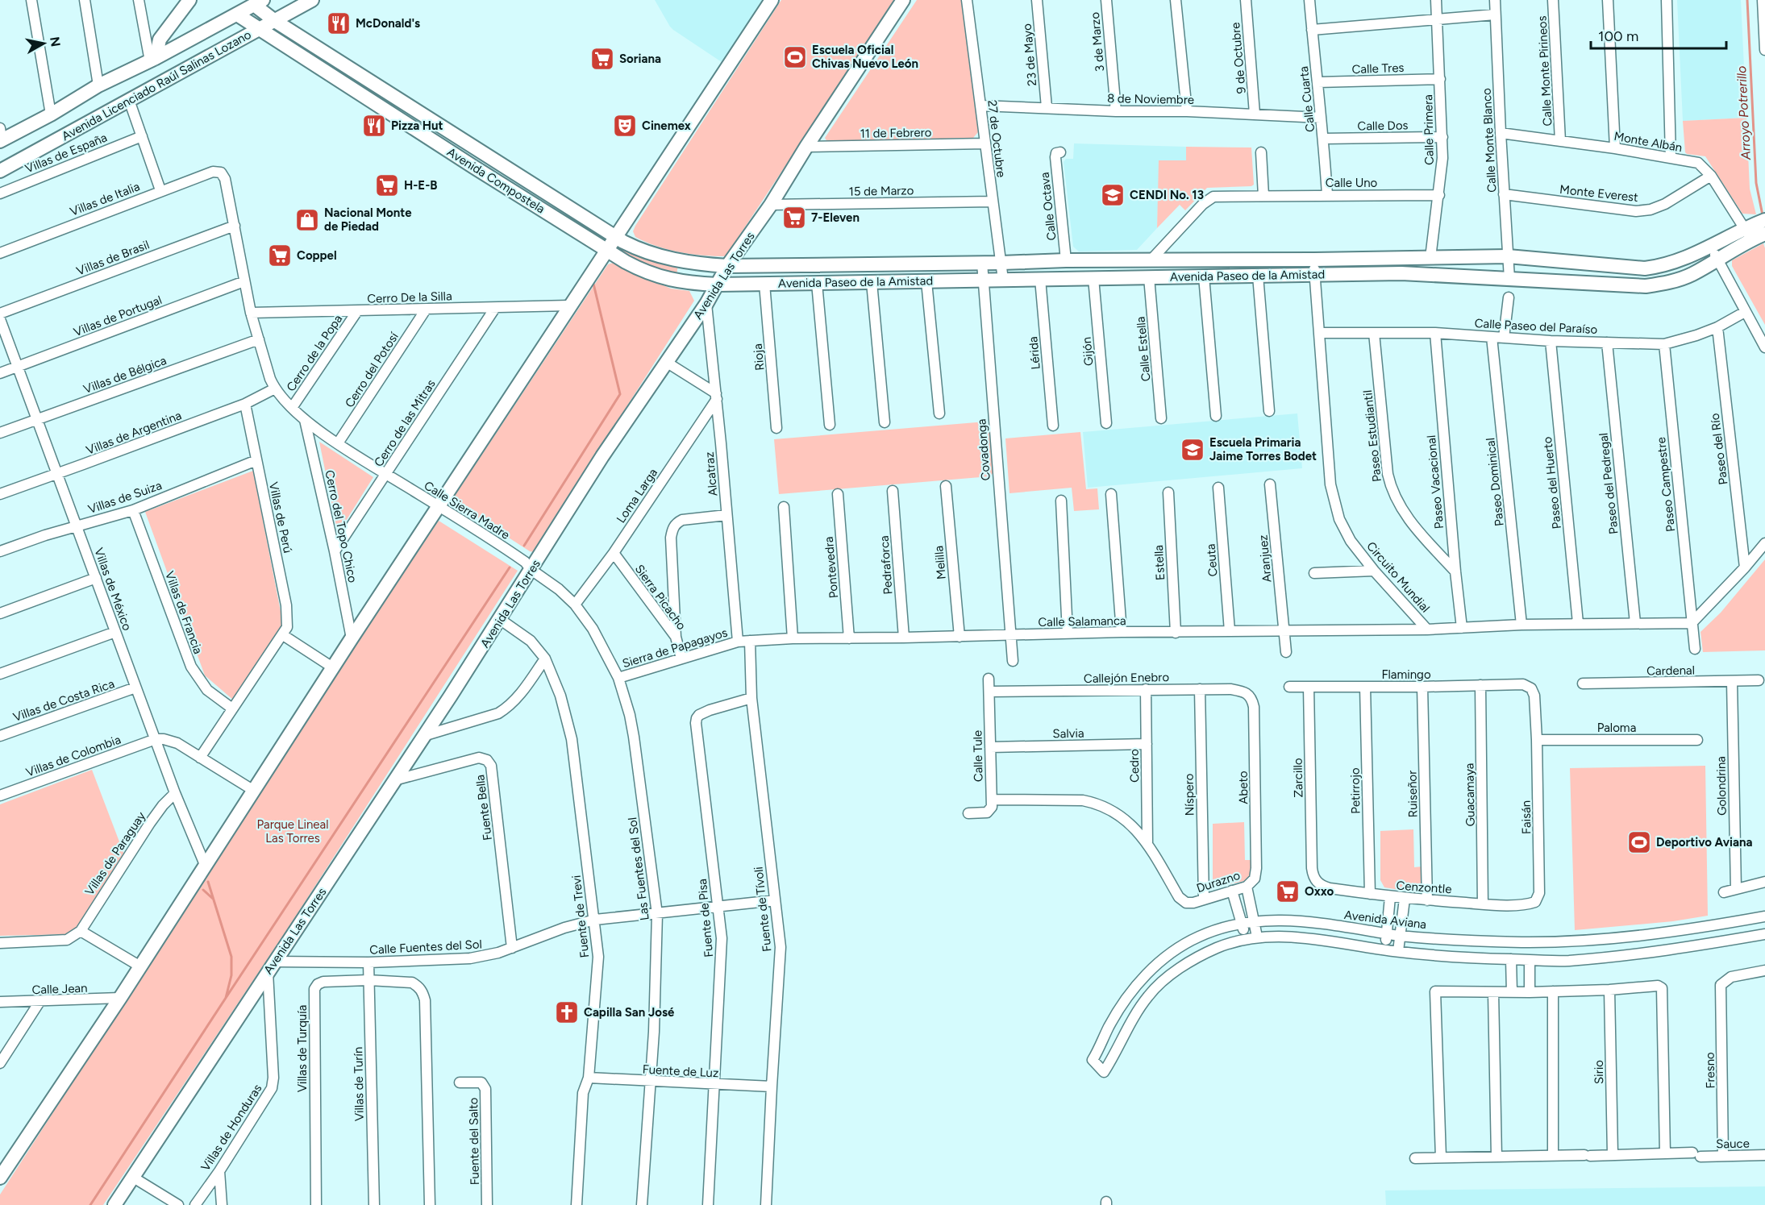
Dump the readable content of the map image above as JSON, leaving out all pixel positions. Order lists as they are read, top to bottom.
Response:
{
  "streets": {
    "street": [
      "3 de Marzo",
      "23 de Mayo",
      "9 de Octubre",
      "Calle Tres",
      "Calle Monte Pirineos",
      "Avenida Licenciado Raúl Salinas Lozano",
      "8 de Noviembre",
      "Calle Cuarta",
      "Calle Dos",
      "Calle Primera",
      "11 de Febrero",
      "27 de Octubre",
      "Calle Monte Blanco",
      "Monte Albán",
      "Villas de España",
      "Avenida Compostela",
      "Calle Uno",
      "15 de Marzo",
      "Monte Everest",
      "Villas de Italia",
      "Calle Octava",
      "Villas de Brasil",
      "Avenida Las Torres",
      "Avenida Paseo de la Amistad",
      "Cerro De la Silla",
      "Villas de Portugal",
      "Calle Paseo del Paraíso",
      "Calle Estella",
      "Gijón",
      "Cerro de la Popa",
      "Lérida",
      "Rioja",
      "Cerro del Potosí",
      "Villas de Bélgica",
      "Cerro de las Mitras",
      "Villas de Argentina",
      "Paseo Estudiantil",
      "Paseo del Río",
      "Covadonga",
      "Alcatraz",
      "Paseo Vacacional",
      "Paseo Dominical",
      "Paseo del Huerto",
      "Paseo del Pedregal",
      "Paseo Campestre",
      "Loma Larga",
      "Villas de Suiza",
      "Calle Sierra Madre",
      "Villas de Perú",
      "Cerro del Topo Chico",
      "Aranjuez",
      "Ceuta",
      "Melilla",
      "Estella",
      "Pedraforca",
      "Pontevedra",
      "Circuito Mundial",
      "Villas de México",
      "Sierra Picacho",
      "Villas de Francia",
      "Calle Salamanca",
      "Sierra de Papagayos",
      "Cardenal",
      "Flamingo",
      "Callejón Enebro",
      "Villas de Costa Rica",
      "Paloma",
      "Salvia",
      "Villas de Colombia",
      "Calle Tule",
      "Cedro",
      "Zarcillo",
      "Golondrina",
      "Abeto",
      "Petirrojo",
      "Ruiseñor",
      "Níspero",
      "Guacamaya",
      "Fuente Bella",
      "Faisán",
      "Villas de Paraguay",
      "Las Fuentes del Sol",
      "Durazno",
      "Cenzontle",
      "Fuente de Tívoli",
      "Fuente de Trevi",
      "Fuente de Pisa",
      "Avenida Aviana",
      "Calle Fuentes del Sol",
      "Calle Jean",
      "Villas de Turquía",
      "Fresno",
      "Fuente de Luz",
      "Sirio",
      "Villas de Turín",
      "Villas de Honduras",
      "Fuente del Salto",
      "Sauce"
    ]
  },
  "crossings": [
    ["3 de Marzo", "8 de Noviembre"],
    ["23 de Mayo", "8 de Noviembre"],
    ["9 de Octubre", "8 de Noviembre"],
    ["Calle Tres", "Calle Cuarta"],
    ["Calle Tres", "Calle Primera"],
    ["Calle Monte Pirineos", "Monte Albán"],
    ["Avenida Licenciado Raúl Salinas Lozano", "Avenida Compostela"],
    ["8 de Noviembre", "Calle Cuarta"],
    ["8 de Noviembre", "27 de Octubre"],
    ["Calle Cuarta", "Calle Dos"],
    ["Calle Cuarta", "Calle Uno"],
    ["Calle Dos", "Calle Primera"],
    ["Calle Primera", "Calle Uno"],
    ["Calle Primera", "Avenida Paseo de la Amistad"],
    ["11 de Febrero", "27 de Octubre"],
    ["11 de Febrero", "Avenida Las Torres"],
    ["27 de Octubre", "15 de Marzo"],
    ["27 de Octubre", "Avenida Paseo de la Amistad"],
    ["Calle Monte Blanco", "Monte Albán"],
    ["Calle Monte Blanco", "Monte Everest"],
    ["Calle Monte Blanco", "Avenida Paseo de la Amistad"],
    ["Monte Albán", "Monte Everest"],
    ["Monte Albán", "Avenida Paseo de la Amistad"],
    ["Avenida Compostela", "Avenida Las Torres"],
    ["Avenida Compostela", "Avenida Paseo de la Amistad"],
    ["Calle Uno", "Avenida Paseo de la Amistad"],
    ["15 de Marzo", "Avenida Las Torres"],
    ["Villas de Italia", "Villas de Brasil"],
    ["Calle Octava", "Avenida Paseo de la Amistad"],
    ["Avenida Las Torres", "Avenida Paseo de la Amistad"],
    ["Avenida Las Torres", "Alcatraz"],
    ["Avenida Las Torres", "Calle Sierra Madre"],
    ["Avenida Las Torres", "Fuente Bella"],
    ["Avenida Las Torres", "Fuente de Trevi"],
    ["Avenida Las Torres", "Calle Fuentes del Sol"],
    ["Avenida Las Torres", "Villas de Honduras"],
    ["Avenida Paseo de la Amistad", "Calle Estella"],
    ["Avenida Paseo de la Amistad", "Gijón"],
    ["Avenida Paseo de la Amistad", "Lérida"],
    ["Avenida Paseo de la Amistad", "Rioja"],
    ["Avenida Paseo de la Amistad", "Covadonga"],
    ["Avenida Paseo de la Amistad", "Circuito Mundial"],
    ["Cerro De la Silla", "Cerro de la Popa"],
    ["Cerro De la Silla", "Cerro del Potosí"],
    ["Cerro De la Silla", "Cerro de las Mitras"],
    ["Villas de Portugal", "Villas de México"],
    ["Calle Paseo del Paraíso", "Paseo Estudiantil"],
    ["Calle Paseo del Paraíso", "Paseo del Río"],
    ["Calle Paseo del Paraíso", "Paseo Vacacional"],
    ["Calle Paseo del Paraíso", "Paseo Dominical"],
    ["Calle Paseo del Paraíso", "Paseo del Huerto"],
    ["Calle Paseo del Paraíso", "Paseo del Pedregal"],
    ["Calle Paseo del Paraíso", "Paseo Campestre"],
    ["Calle Paseo del Paraíso", "Circuito Mundial"],
    ["Cerro de la Popa", "Calle Sierra Madre"],
    ["Cerro del Potosí", "Calle Sierra Madre"],
    ["Villas de Bélgica", "Villas de México"],
    ["Cerro de las Mitras", "Calle Sierra Madre"],
    ["Cerro de las Mitras", "Cerro del Topo Chico"],
    ["Villas de Argentina", "Calle Sierra Madre"],
    ["Villas de Argentina", "Villas de Perú"],
    ["Villas de Argentina", "Villas de México"],
    ["Paseo Estudiantil", "Paseo Vacacional"],
    ["Covadonga", "Calle Salamanca"],
    ["Alcatraz", "Loma Larga"],
    ["Alcatraz", "Calle Salamanca"],
    ["Alcatraz", "Sierra de Papagayos"],
    ["Paseo Vacacional", "Circuito Mundial"],
    ["Paseo Dominical", "Circuito Mundial"],
    ["Paseo del Huerto", "Circuito Mundial"],
    ["Paseo del Pedregal", "Circuito Mundial"],
    ["Paseo Campestre", "Circuito Mundial"],
    ["Loma Larga", "Calle Sierra Madre"],
    ["Loma Larga", "Sierra Picacho"],
    ["Villas de Suiza", "Villas de Perú"],
    ["Villas de Suiza", "Villas de México"],
    ["Villas de Suiza", "Villas de Francia"],
    ["Calle Sierra Madre", "Cerro del Topo Chico"],
    ["Calle Sierra Madre", "Sierra de Papagayos"],
    ["Calle Sierra Madre", "Las Fuentes del Sol"],
    ["Villas de Perú", "Villas de Francia"],
    ["Aranjuez", "Calle Salamanca"],
    ["Ceuta", "Calle Salamanca"],
    ["Melilla", "Calle Salamanca"],
    ["Estella", "Calle Salamanca"],
    ["Pedraforca", "Calle Salamanca"],
    ["Pontevedra", "Calle Salamanca"],
    ["Circuito Mundial", "Calle Salamanca"],
    ["Villas de México", "Villas de Costa Rica"],
    ["Villas de México", "Villas de Colombia"],
    ["Villas de México", "Villas de Paraguay"],
    ["Sierra Picacho", "Sierra de Papagayos"],
    ["Calle Salamanca", "Sierra de Papagayos"],
    ["Calle Salamanca", "Fuente de Tívoli"],
    ["Sierra de Papagayos", "Las Fuentes del Sol"],
    ["Cardenal", "Golondrina"],
    ["Flamingo", "Zarcillo"],
    ["Flamingo", "Petirrojo"],
    ["Flamingo", "Ruiseñor"],
    ["Flamingo", "Guacamaya"],
    ["Flamingo", "Faisán"],
    ["Callejón Enebro", "Calle Tule"],
    ["Callejón Enebro", "Cedro"],
    ["Callejón Enebro", "Abeto"],
    ["Callejón Enebro", "Níspero"],
    ["Paloma", "Faisán"],
    ["Salvia", "Calle Tule"],
    ["Salvia", "Cedro"],
    ["Cedro", "Durazno"],
    ["Zarcillo", "Cenzontle"],
    ["Abeto", "Durazno"],
    ["Petirrojo", "Cenzontle"],
    ["Ruiseñor", "Cenzontle"],
    ["Níspero", "Durazno"],
    ["Guacamaya", "Cenzontle"],
    ["Fuente Bella", "Calle Fuentes del Sol"],
    ["Faisán", "Cenzontle"],
    ["Las Fuentes del Sol", "Calle Fuentes del Sol"],
    ["Las Fuentes del Sol", "Fuente de Luz"],
    ["Fuente de Tívoli", "Fuente de Pisa"],
    ["Fuente de Tívoli", "Calle Fuentes del Sol"],
    ["Fuente de Tívoli", "Fuente de Luz"],
    ["Fuente de Trevi", "Calle Fuentes del Sol"],
    ["Fuente de Trevi", "Fuente de Luz"],
    ["Fuente de Pisa", "Calle Fuentes del Sol"],
    ["Fuente de Pisa", "Fuente de Luz"],
    ["Calle Fuentes del Sol", "Villas de Turín"],
    ["Calle Fuentes del Sol", "Villas de Honduras"],
    ["Villas de Turquía", "Villas de Turín"],
    ["Fresno", "Sauce"],
    ["Sirio", "Sauce"]
  ],
  "water": ["Arroyo Potrerillo"],
  "parks": ["Parque Lineal Las Torres"],
  "places": {
    "restaurant": ["McDonald's", "Pizza Hut"],
    "sports": ["Escuela Oficial Chivas Nuevo León", "Deportivo Aviana"],
    "supermarket": [
      "Soriana",
      "H-E-B",
      "7-Eleven",
      "Coppel",
      "Oxxo"
    ],
    "theatre": ["Cinemex"],
    "school or university": ["CENDI No. 13", "Escuela Primaria Jaime Torres Bodet"],
    "shop": ["Nacional Monte de Piedad"],
    "church": ["Capilla San José"]
  },
  "scale_bar": "100 m",
  "north": "right"
}
